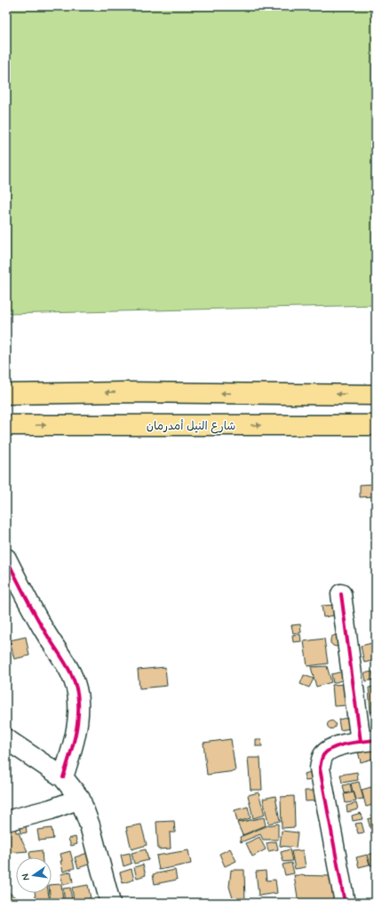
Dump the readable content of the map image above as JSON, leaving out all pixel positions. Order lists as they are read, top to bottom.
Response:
{
  "streets": {
    "main road": ["شارع النيل أمدرمان"]
  },
  "north": "left"
}
